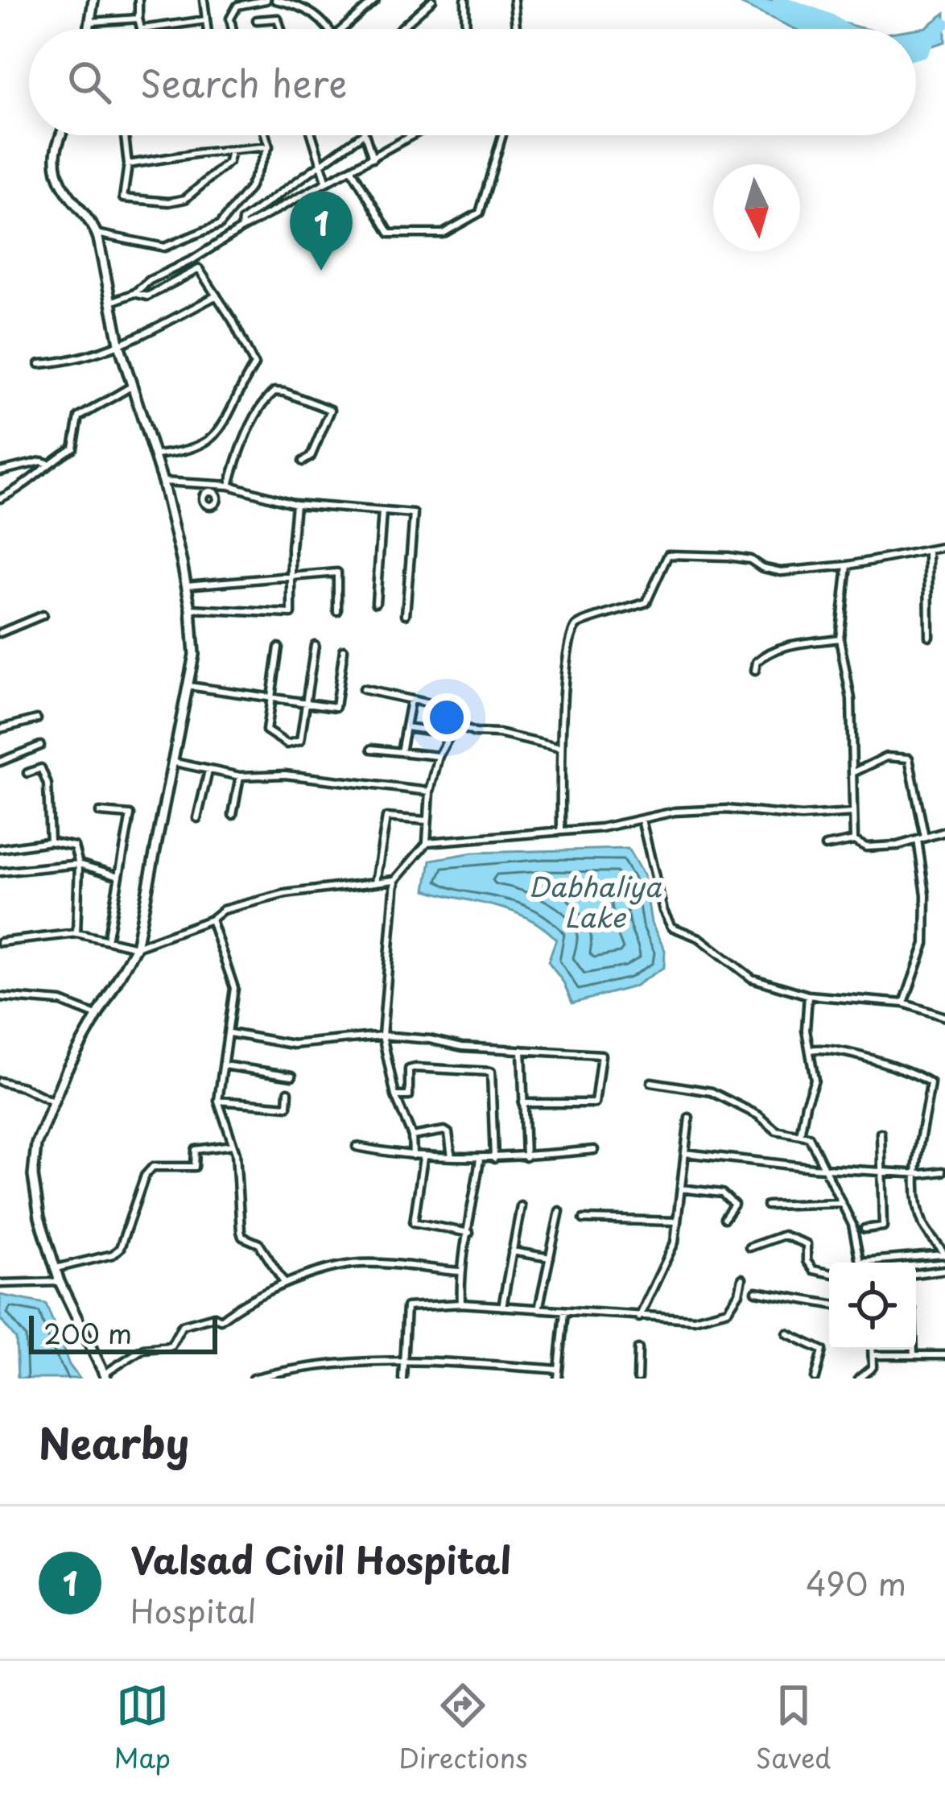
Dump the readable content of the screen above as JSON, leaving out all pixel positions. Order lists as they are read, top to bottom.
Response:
{
  "water": ["Dabhaliya Lake"],
  "scale_bar": "200 m",
  "north": "bottom",
  "page": {
    "search": "Search here",
    "pins": "1",
    "scale": "200 m",
    "heading": "Nearby",
    "list": [
      {
        "mark": "1",
        "name": "Valsad Civil Hospital",
        "note": "Hospital",
        "value": "490 m"
      }
    ],
    "nav": ["Map", "Directions", "Saved"]
  }
}
